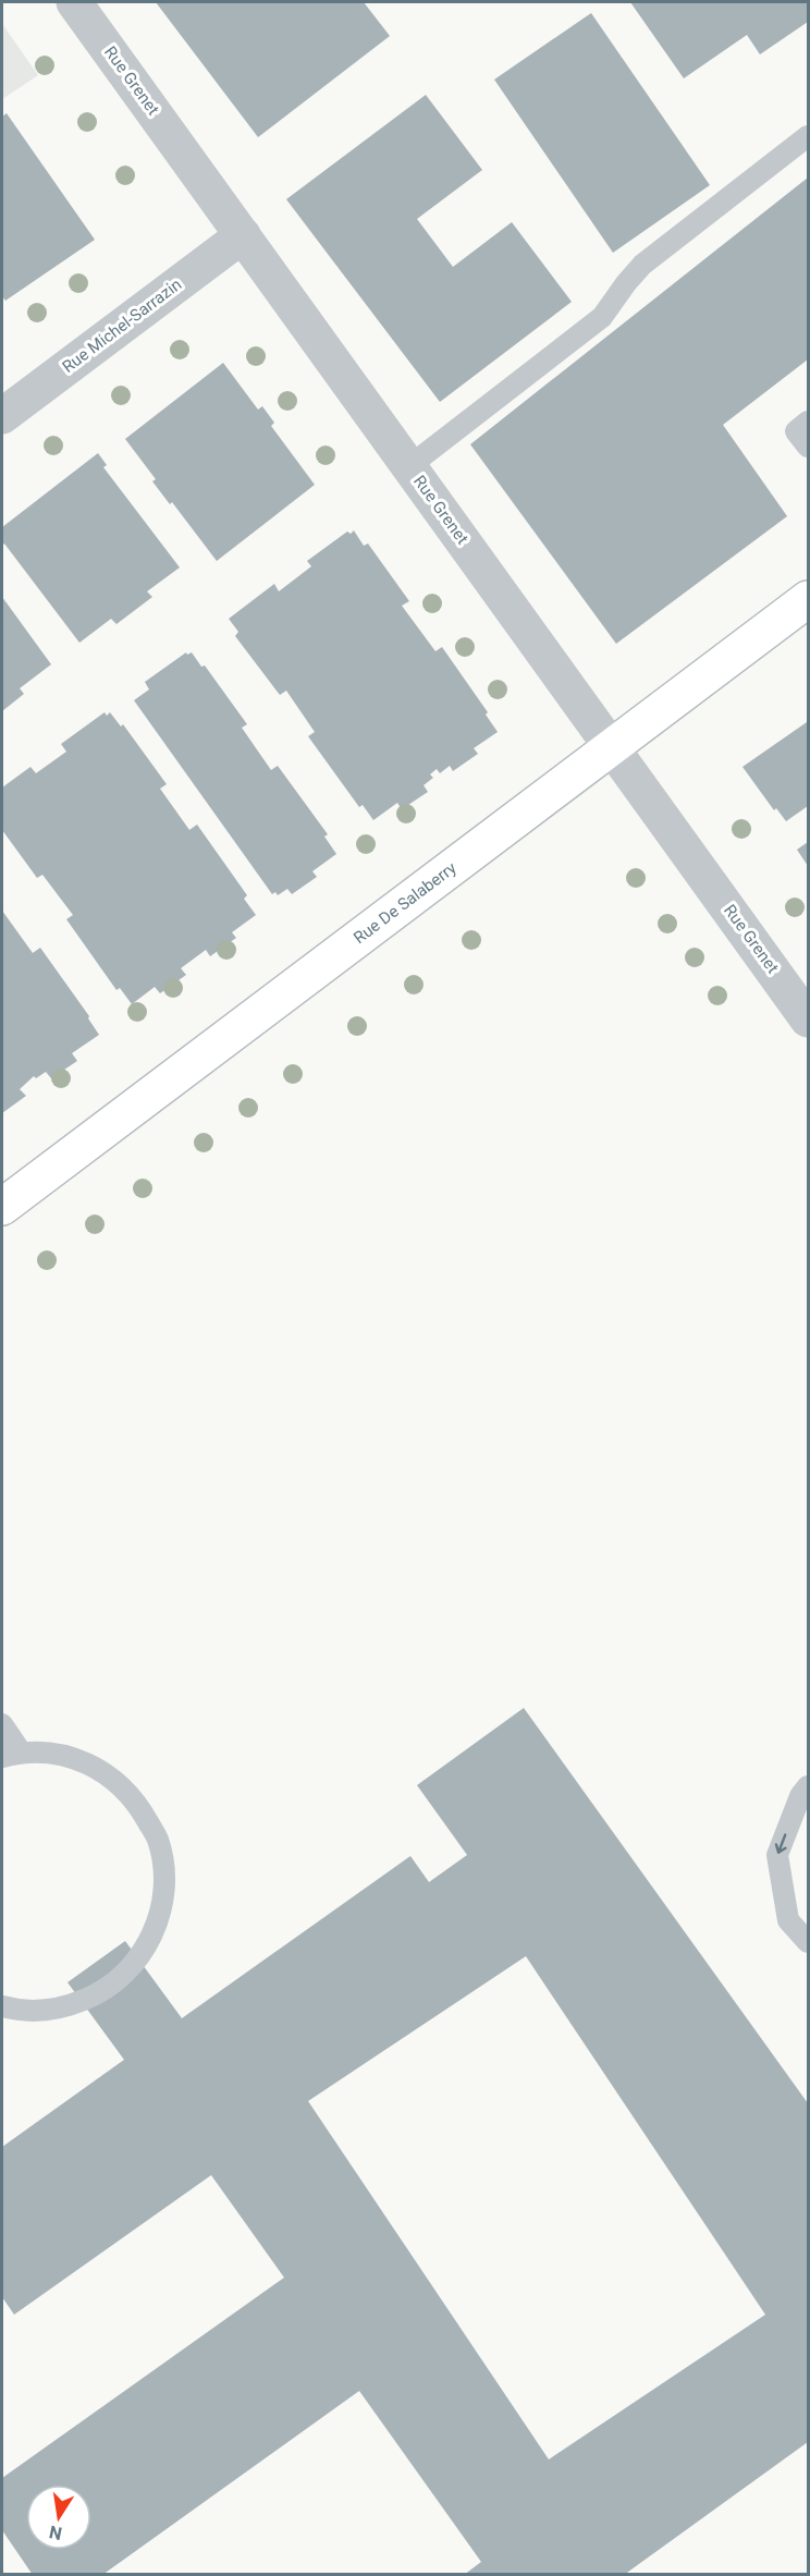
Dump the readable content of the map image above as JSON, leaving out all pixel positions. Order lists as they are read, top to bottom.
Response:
{
  "streets": {
    "main road": ["Rue De Salaberry"],
    "street": ["Rue Grenet", "Rue Michel-Sarrazin"]
  },
  "crossings": [
    ["Rue Grenet", "Rue Michel-Sarrazin"],
    ["Rue Grenet", "Rue De Salaberry"]
  ],
  "north": "bottom"
}
